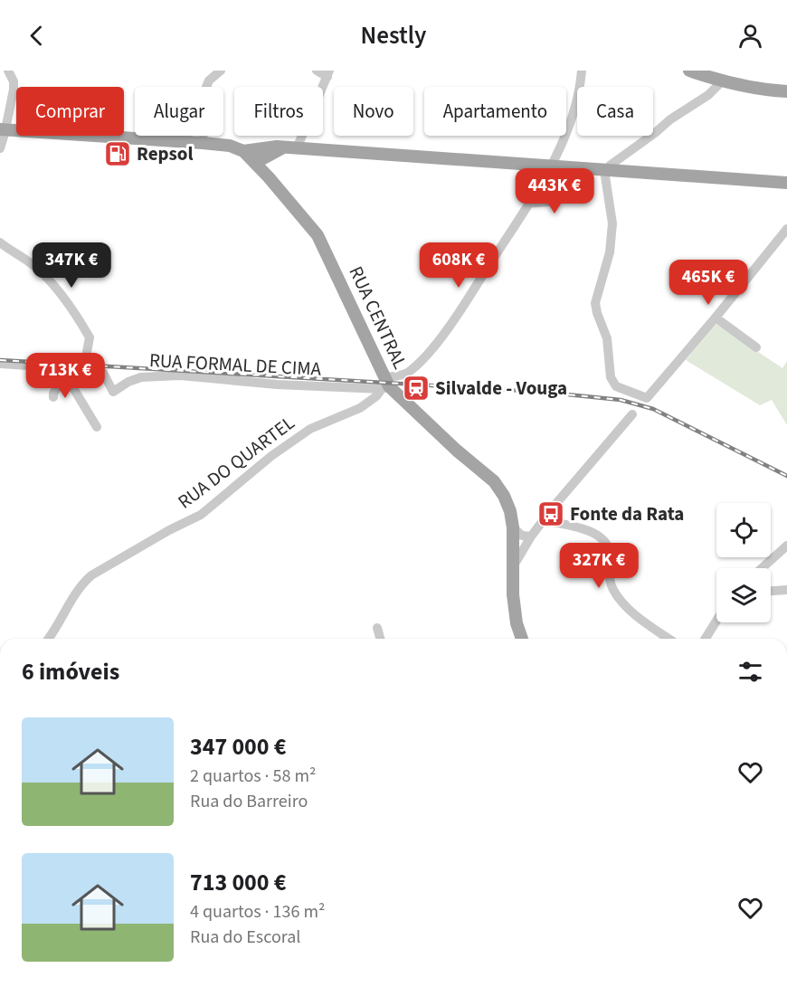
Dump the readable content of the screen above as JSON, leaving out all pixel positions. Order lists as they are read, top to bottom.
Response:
{
  "streets": {
    "main road": ["RUA CENTRAL"],
    "street": ["RUA FORMAL DE CIMA", "RUA DO QUARTEL"]
  },
  "crossings": [
    ["RUA CENTRAL", "RUA FORMAL DE CIMA"],
    ["RUA CENTRAL", "RUA DO QUARTEL"],
    ["RUA FORMAL DE CIMA", "RUA DO QUARTEL"]
  ],
  "places": {
    "fuel station": ["Repsol"],
    "station": ["Silvalde - Vouga"],
    "bus stop": ["Fonte da Rata"]
  },
  "page": {
    "header": "Nestly",
    "chip": [
      "Comprar",
      "Alugar",
      "Filtros",
      "Novo",
      "Apartamento",
      "Casa"
    ],
    "price": [
      "443K €",
      "347K €",
      "608K €",
      "465K €",
      "713K €",
      "327K €"
    ],
    "heading": "6 imóveis",
    "list": [
      {
        "name": "347 000 €",
        "note": "2 quartos · 58 m² · Rua do Barreiro"
      },
      {
        "name": "713 000 €",
        "note": "4 quartos · 136 m² · Rua do Escoral"
      }
    ]
  }
}
